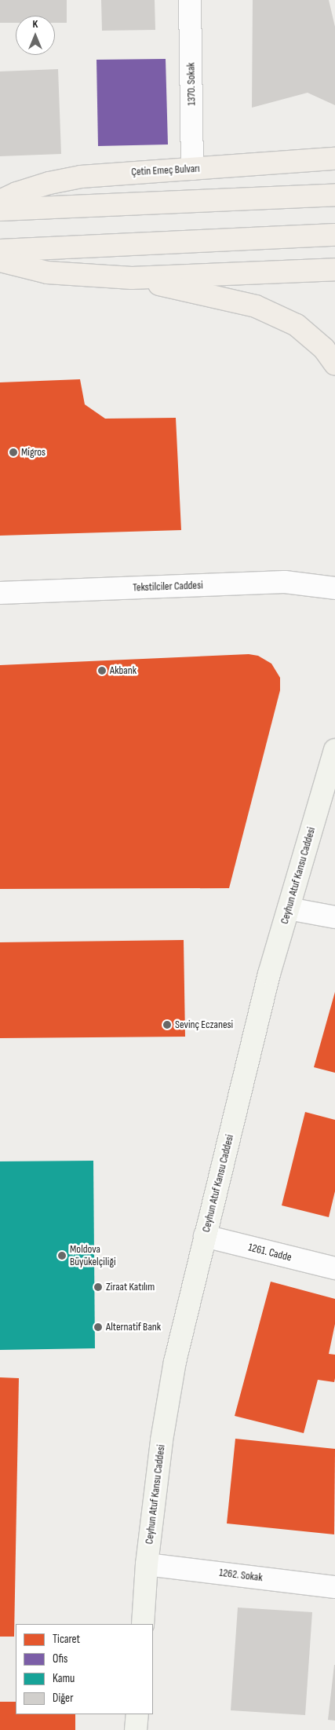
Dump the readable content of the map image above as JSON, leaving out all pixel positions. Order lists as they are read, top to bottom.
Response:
{
  "streets": {
    "main road": ["Çetin Emeç Bulvarı", "Ceyhun Atuf Kansu Caddesi"],
    "street": [
      "1370. Sokak",
      "Tekstilciler Caddesi",
      "1261. Cadde",
      "1262. Sokak"
    ]
  },
  "crossings": [
    ["1370. Sokak", "Çetin Emeç Bulvarı"],
    ["Ceyhun Atuf Kansu Caddesi", "1261. Cadde"],
    ["Ceyhun Atuf Kansu Caddesi", "1262. Sokak"]
  ],
  "places": [
    "Migros",
    "Akbank",
    "Sevinç Eczanesi",
    "Moldova Büyükelçiliği",
    "Ziraat Katılım",
    "Alternatif Bank"
  ],
  "legend": [
    "Ticaret",
    "Ofis",
    "Kamu",
    "Diğer"
  ],
  "north": "top"
}
